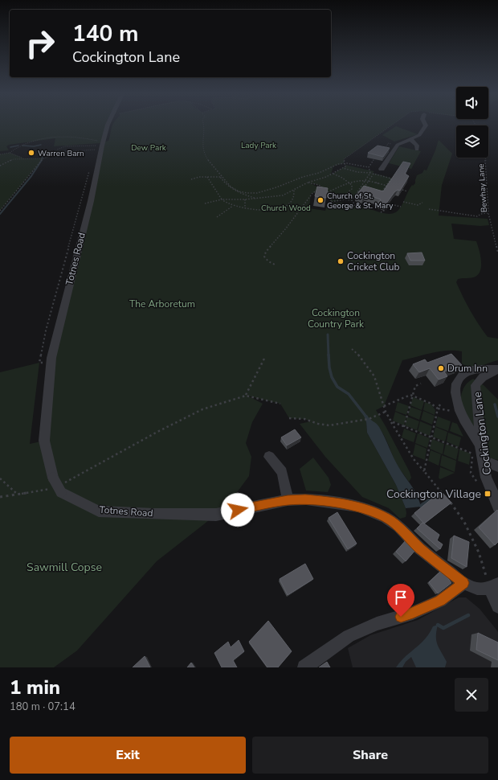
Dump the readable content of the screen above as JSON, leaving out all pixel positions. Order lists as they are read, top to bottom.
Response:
{
  "streets": {
    "street": ["Totnes Road", "Cockington Lane"],
    "path": ["Bewhay Lane"]
  },
  "parks": [
    "Lady Park",
    "Dew Park",
    "Church Wood",
    "The Arboretum",
    "Cockington Country Park",
    "Sawmill Copse"
  ],
  "places": {
    "other": [
      "Warren Barn",
      "Church of St. George & St. Mary",
      "Cockington Cricket Club",
      "Drum Inn"
    ],
    "transit": ["Cockington Village"]
  },
  "page": {
    "turn": ["140 m", "Cockington Lane"],
    "heading": ["1 min", "180 m · 07:14"],
    "buttons": ["Exit", "Share"]
  }
}
